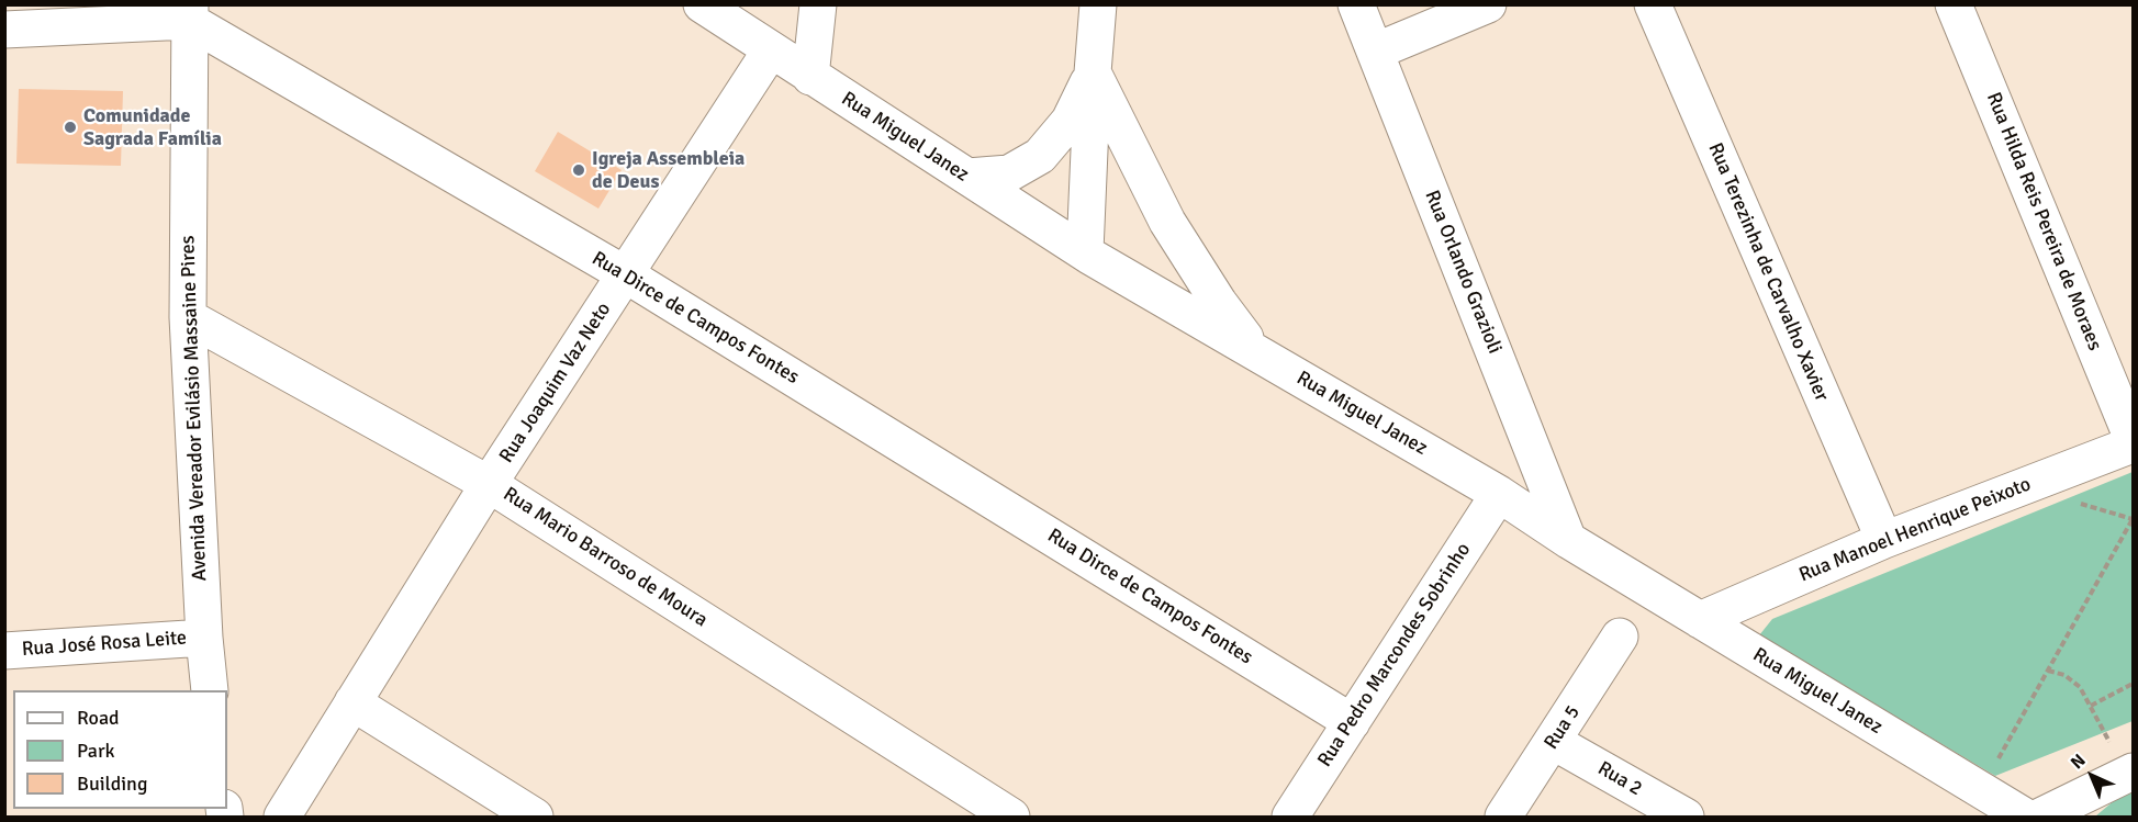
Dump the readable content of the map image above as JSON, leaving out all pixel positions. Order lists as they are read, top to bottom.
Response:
{
  "streets": {
    "street": [
      "Rua Miguel Janez",
      "Rua Hilda Reis Pereira de Moraes",
      "Rua Orlando Grazioli",
      "Rua Terezinha de Carvalho Xavier",
      "Rua Dirce de Campos Fontes",
      "Rua Joaquim Vaz Neto",
      "Avenida Vereador Evilásio Massaine Pires",
      "Rua Manoel Henrique Peixoto",
      "Rua Mario Barroso de Moura",
      "Rua José Rosa Leite",
      "Rua Pedro Marcondes Sobrinho",
      "Rua 5",
      "Rua 2"
    ]
  },
  "crossings": [
    ["Rua Miguel Janez", "Rua Orlando Grazioli"],
    ["Rua Miguel Janez", "Rua Joaquim Vaz Neto"],
    ["Rua Miguel Janez", "Rua Manoel Henrique Peixoto"],
    ["Rua Miguel Janez", "Rua Pedro Marcondes Sobrinho"],
    ["Rua Terezinha de Carvalho Xavier", "Rua Manoel Henrique Peixoto"],
    ["Rua Dirce de Campos Fontes", "Rua Joaquim Vaz Neto"],
    ["Rua Dirce de Campos Fontes", "Avenida Vereador Evilásio Massaine Pires"],
    ["Rua Dirce de Campos Fontes", "Rua Pedro Marcondes Sobrinho"],
    ["Rua Joaquim Vaz Neto", "Rua Mario Barroso de Moura"],
    ["Avenida Vereador Evilásio Massaine Pires", "Rua Mario Barroso de Moura"],
    ["Avenida Vereador Evilásio Massaine Pires", "Rua José Rosa Leite"],
    ["Rua 5", "Rua 2"]
  ],
  "places": ["Comunidade Sagrada Família", "Igreja Assembleia de Deus"],
  "legend": ["Road", "Park", "Building"],
  "north": "top left"
}
